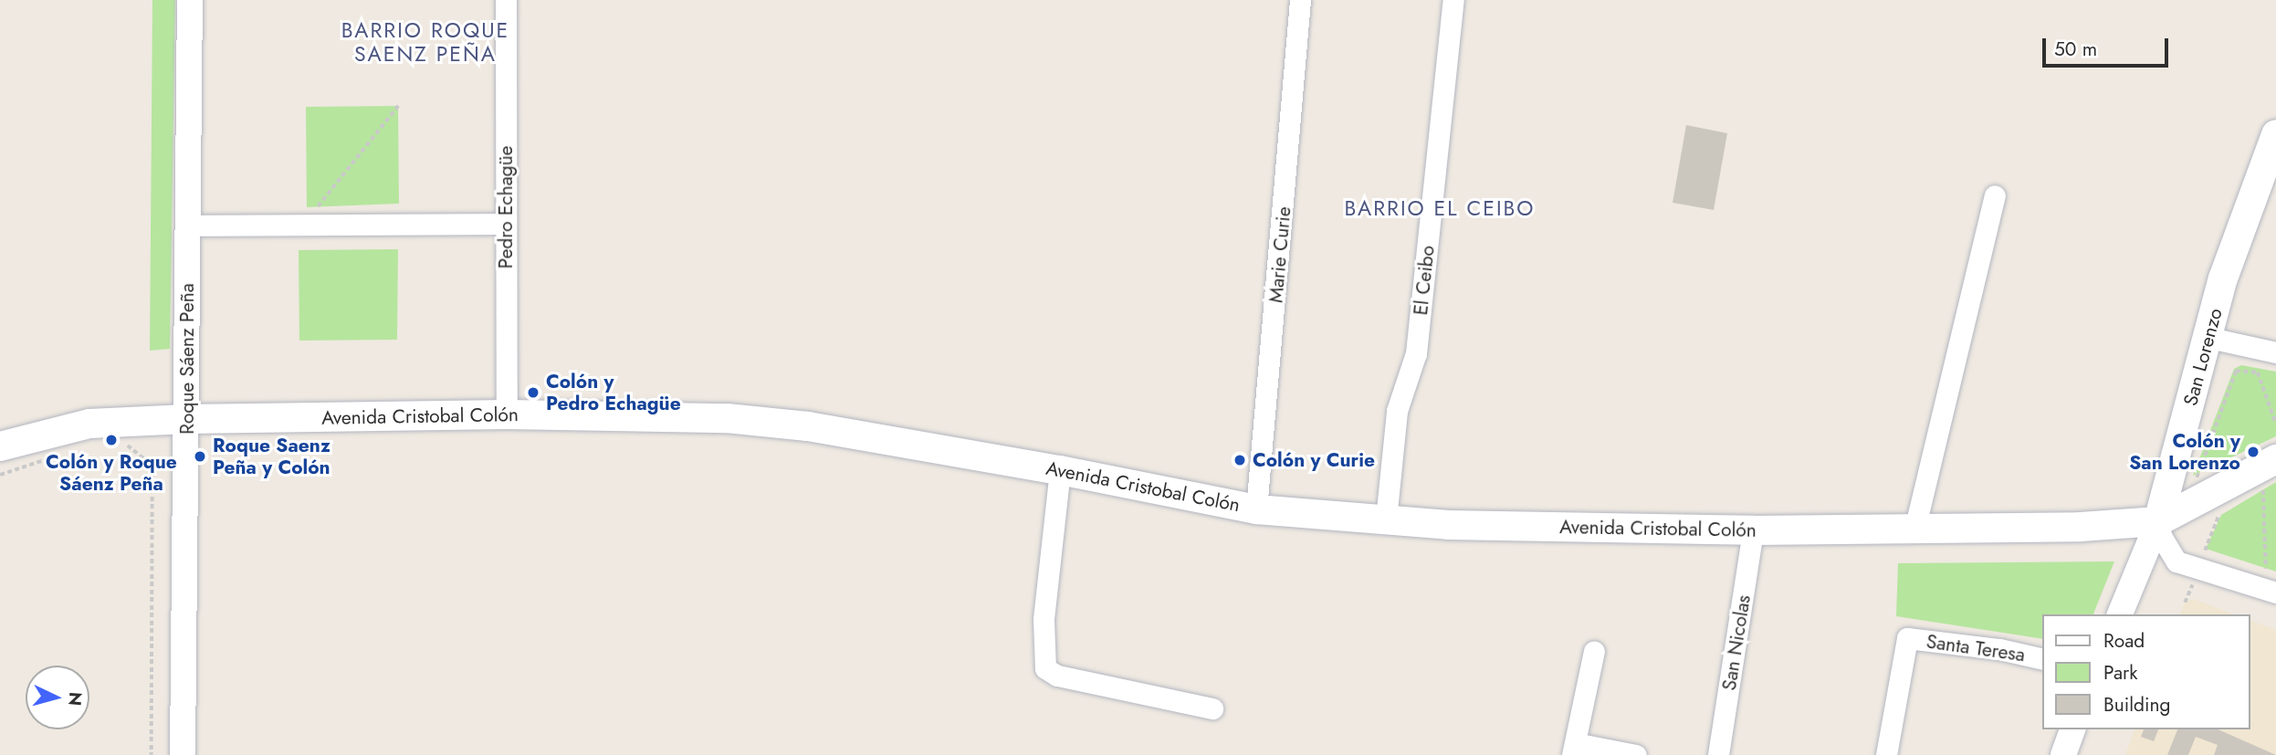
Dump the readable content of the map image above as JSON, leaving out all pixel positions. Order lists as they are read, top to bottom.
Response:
{
  "streets": {
    "main road": ["San Lorenzo", "Avenida Cristobal Colón"],
    "street": [
      "Pedro Echagüe",
      "Marie Curie",
      "El Ceibo",
      "Roque Sáenz Peña",
      "San Nicolas",
      "Santa Teresa"
    ]
  },
  "crossings": [
    ["Pedro Echagüe", "Avenida Cristobal Colón"],
    ["Marie Curie", "Avenida Cristobal Colón"],
    ["El Ceibo", "Avenida Cristobal Colón"],
    ["San Lorenzo", "Avenida Cristobal Colón"],
    ["Roque Sáenz Peña", "Avenida Cristobal Colón"],
    ["Avenida Cristobal Colón", "San Nicolas"]
  ],
  "districts": ["BARRIO ROQUE SAENZ PEÑA", "BARRIO EL CEIBO"],
  "places": [
    "Colón y Pedro Echagüe",
    "Colón y Roque Sáenz Peña",
    "Colón y San Lorenzo",
    "Roque Saenz Peña y Colón",
    "Colón y Curie"
  ],
  "legend": ["Road", "Park", "Building"],
  "scale_bar": "50 m",
  "north": "right"
}
